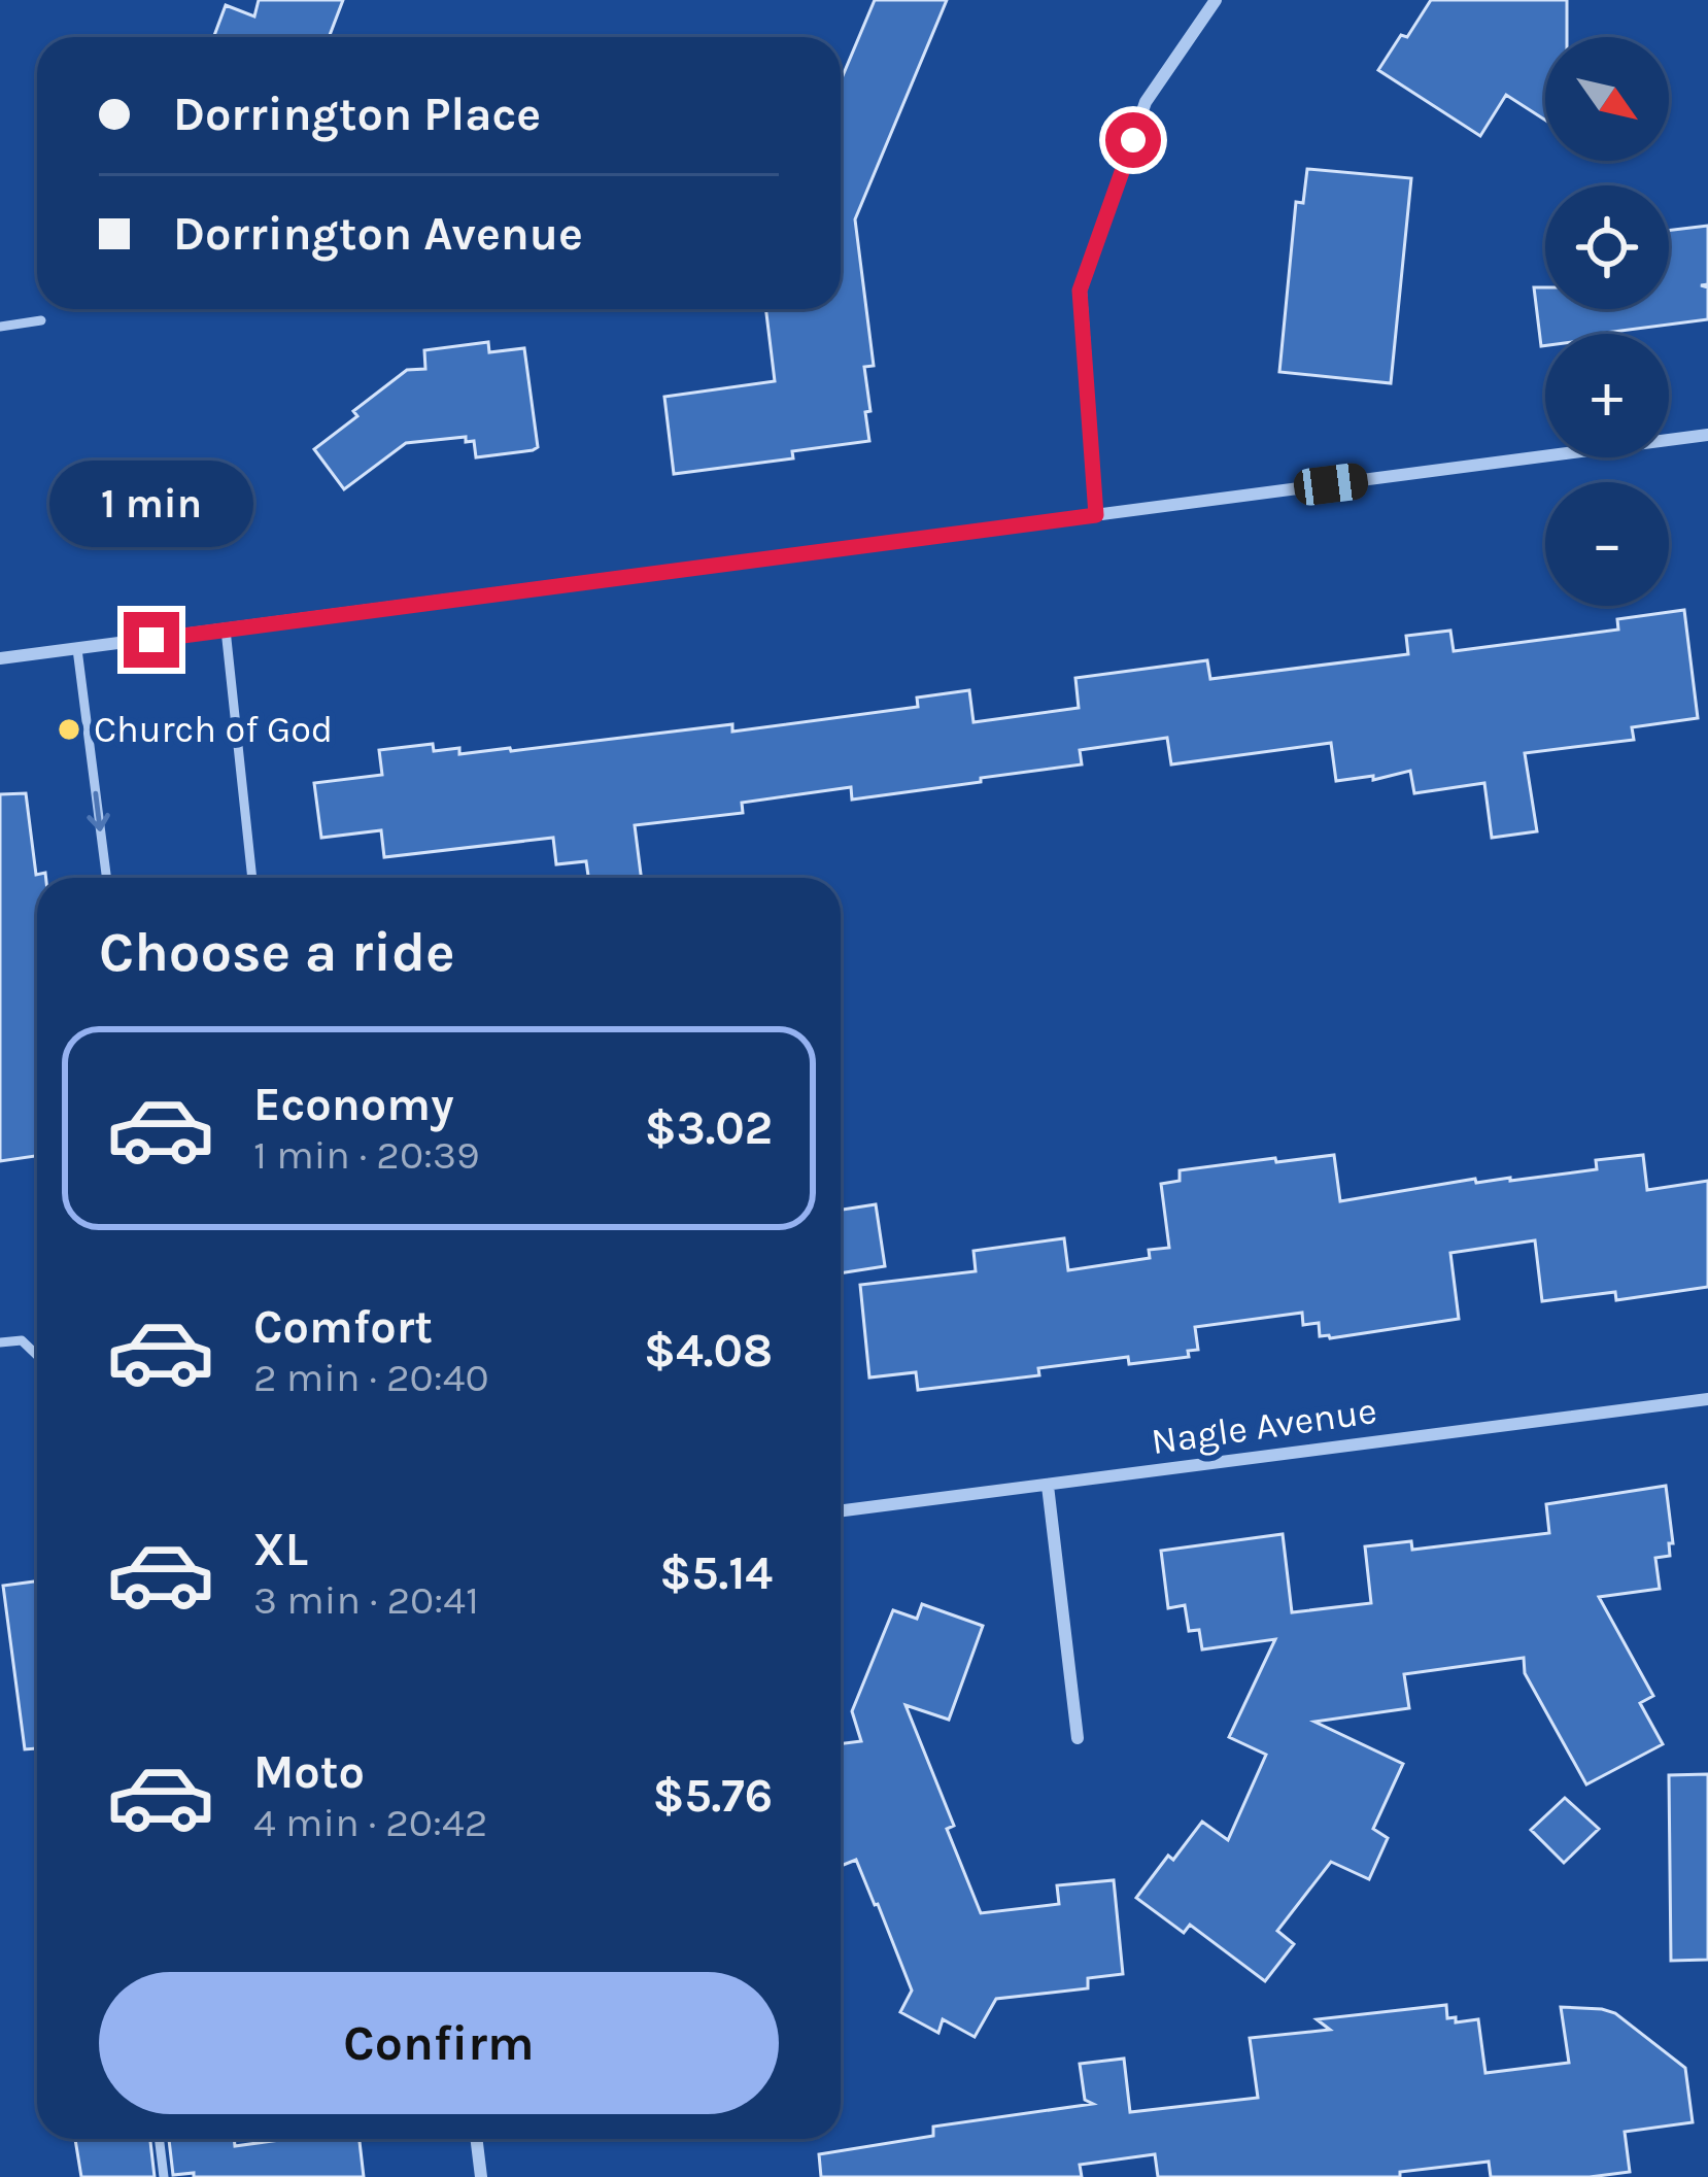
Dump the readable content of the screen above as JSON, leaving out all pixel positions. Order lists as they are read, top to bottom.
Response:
{
  "streets": {
    "street": ["Nagle Avenue"]
  },
  "places": ["Church of God"],
  "north": "bottom right",
  "page": {
    "map_buttons": ["+", "−"],
    "banner": ["Dorrington Place", "Dorrington Avenue"],
    "bubble": "1 min",
    "heading": "Choose a ride",
    "list": [
      {
        "name": "Economy",
        "note": "1 min · 20:39",
        "value": "$3.02"
      },
      {
        "name": "Comfort",
        "note": "2 min · 20:40",
        "value": "$4.08"
      },
      {
        "name": "XL",
        "note": "3 min · 20:41",
        "value": "$5.14"
      },
      {
        "name": "Moto",
        "note": "4 min · 20:42",
        "value": "$5.76"
      }
    ],
    "buttons": "Confirm"
  }
}
